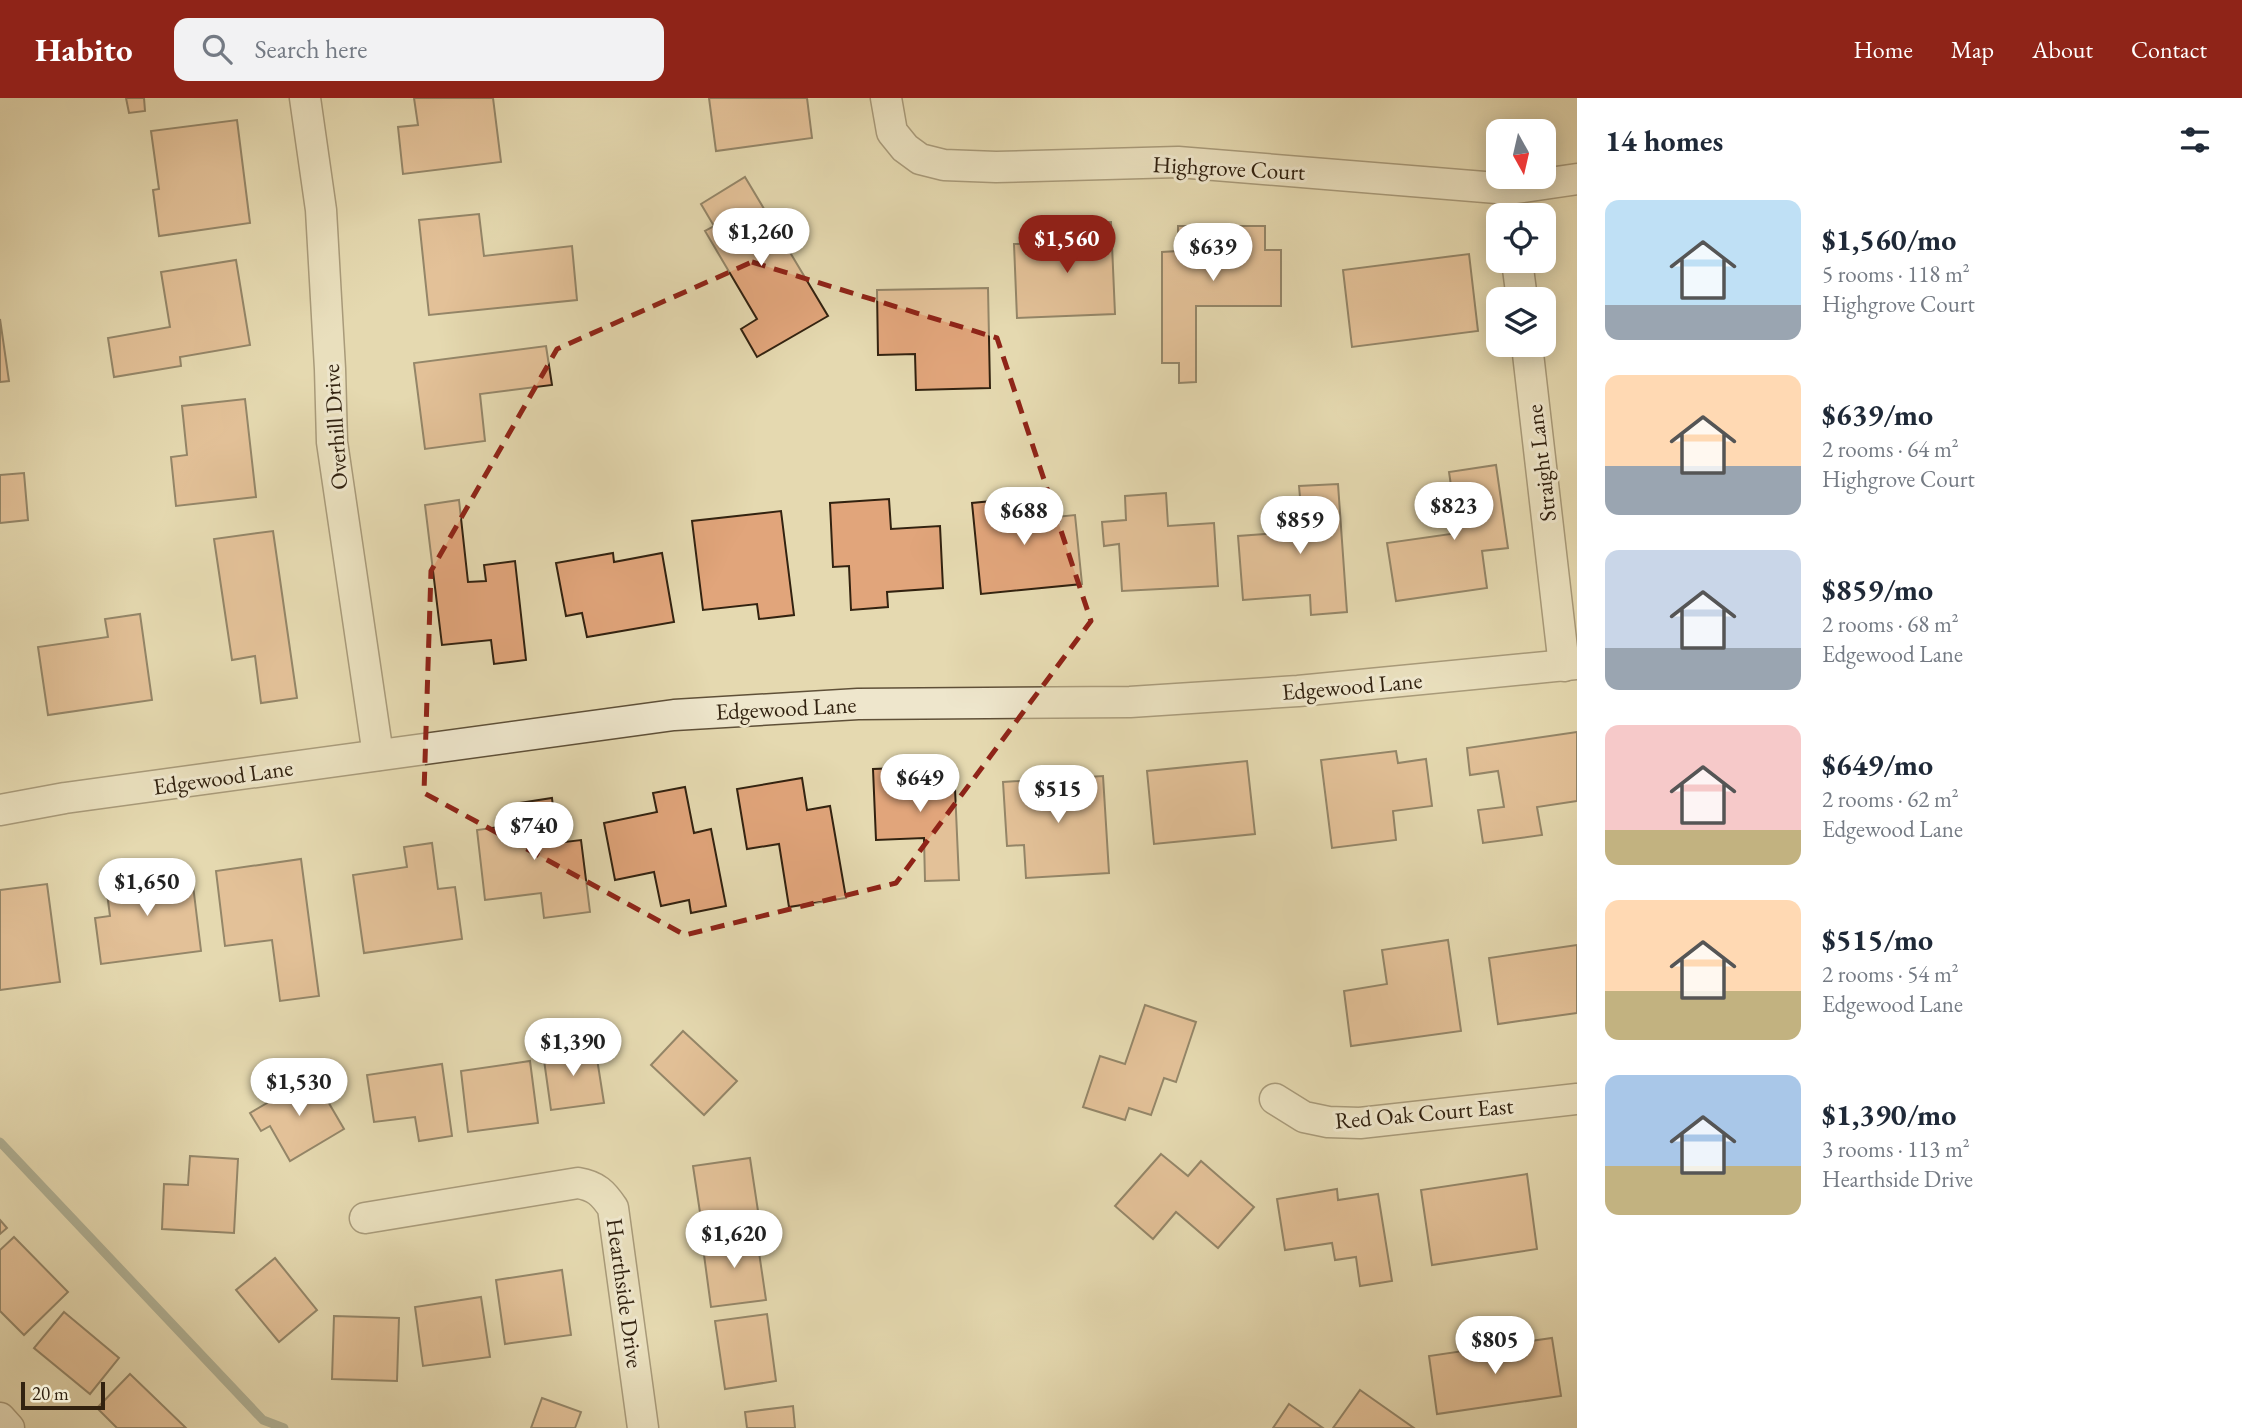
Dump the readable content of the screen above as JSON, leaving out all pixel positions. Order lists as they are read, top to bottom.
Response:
{
  "streets": {
    "street": [
      "Highgrove Court",
      "Overhill Drive",
      "Straight Lane",
      "Edgewood Lane",
      "Red Oak Court East",
      "Hearthside Drive"
    ]
  },
  "crossings": [
    ["Overhill Drive", "Edgewood Lane"],
    ["Straight Lane", "Edgewood Lane"]
  ],
  "scale_bar": "20 m",
  "north": "bottom",
  "page": {
    "header": "Habito",
    "search": "Search here",
    "nav": [
      "Home",
      "Map",
      "About",
      "Contact"
    ],
    "heading": "14 homes",
    "list": [
      {
        "name": "$1,560/mo",
        "note": "5 rooms · 118 m² · Highgrove Court"
      },
      {
        "name": "$639/mo",
        "note": "2 rooms · 64 m² · Highgrove Court"
      },
      {
        "name": "$859/mo",
        "note": "2 rooms · 68 m² · Edgewood Lane"
      },
      {
        "name": "$649/mo",
        "note": "2 rooms · 62 m² · Edgewood Lane"
      },
      {
        "name": "$515/mo",
        "note": "2 rooms · 54 m² · Edgewood Lane"
      },
      {
        "name": "$1,390/mo",
        "note": "3 rooms · 113 m² · Hearthside Drive"
      }
    ],
    "price": [
      "$1,260",
      "$1,560",
      "$639",
      "$823",
      "$688",
      "$859",
      "$649",
      "$515",
      "$740",
      "$1,650",
      "$1,390",
      "$1,530",
      "$1,620",
      "$805"
    ],
    "scale": "20 m"
  }
}
